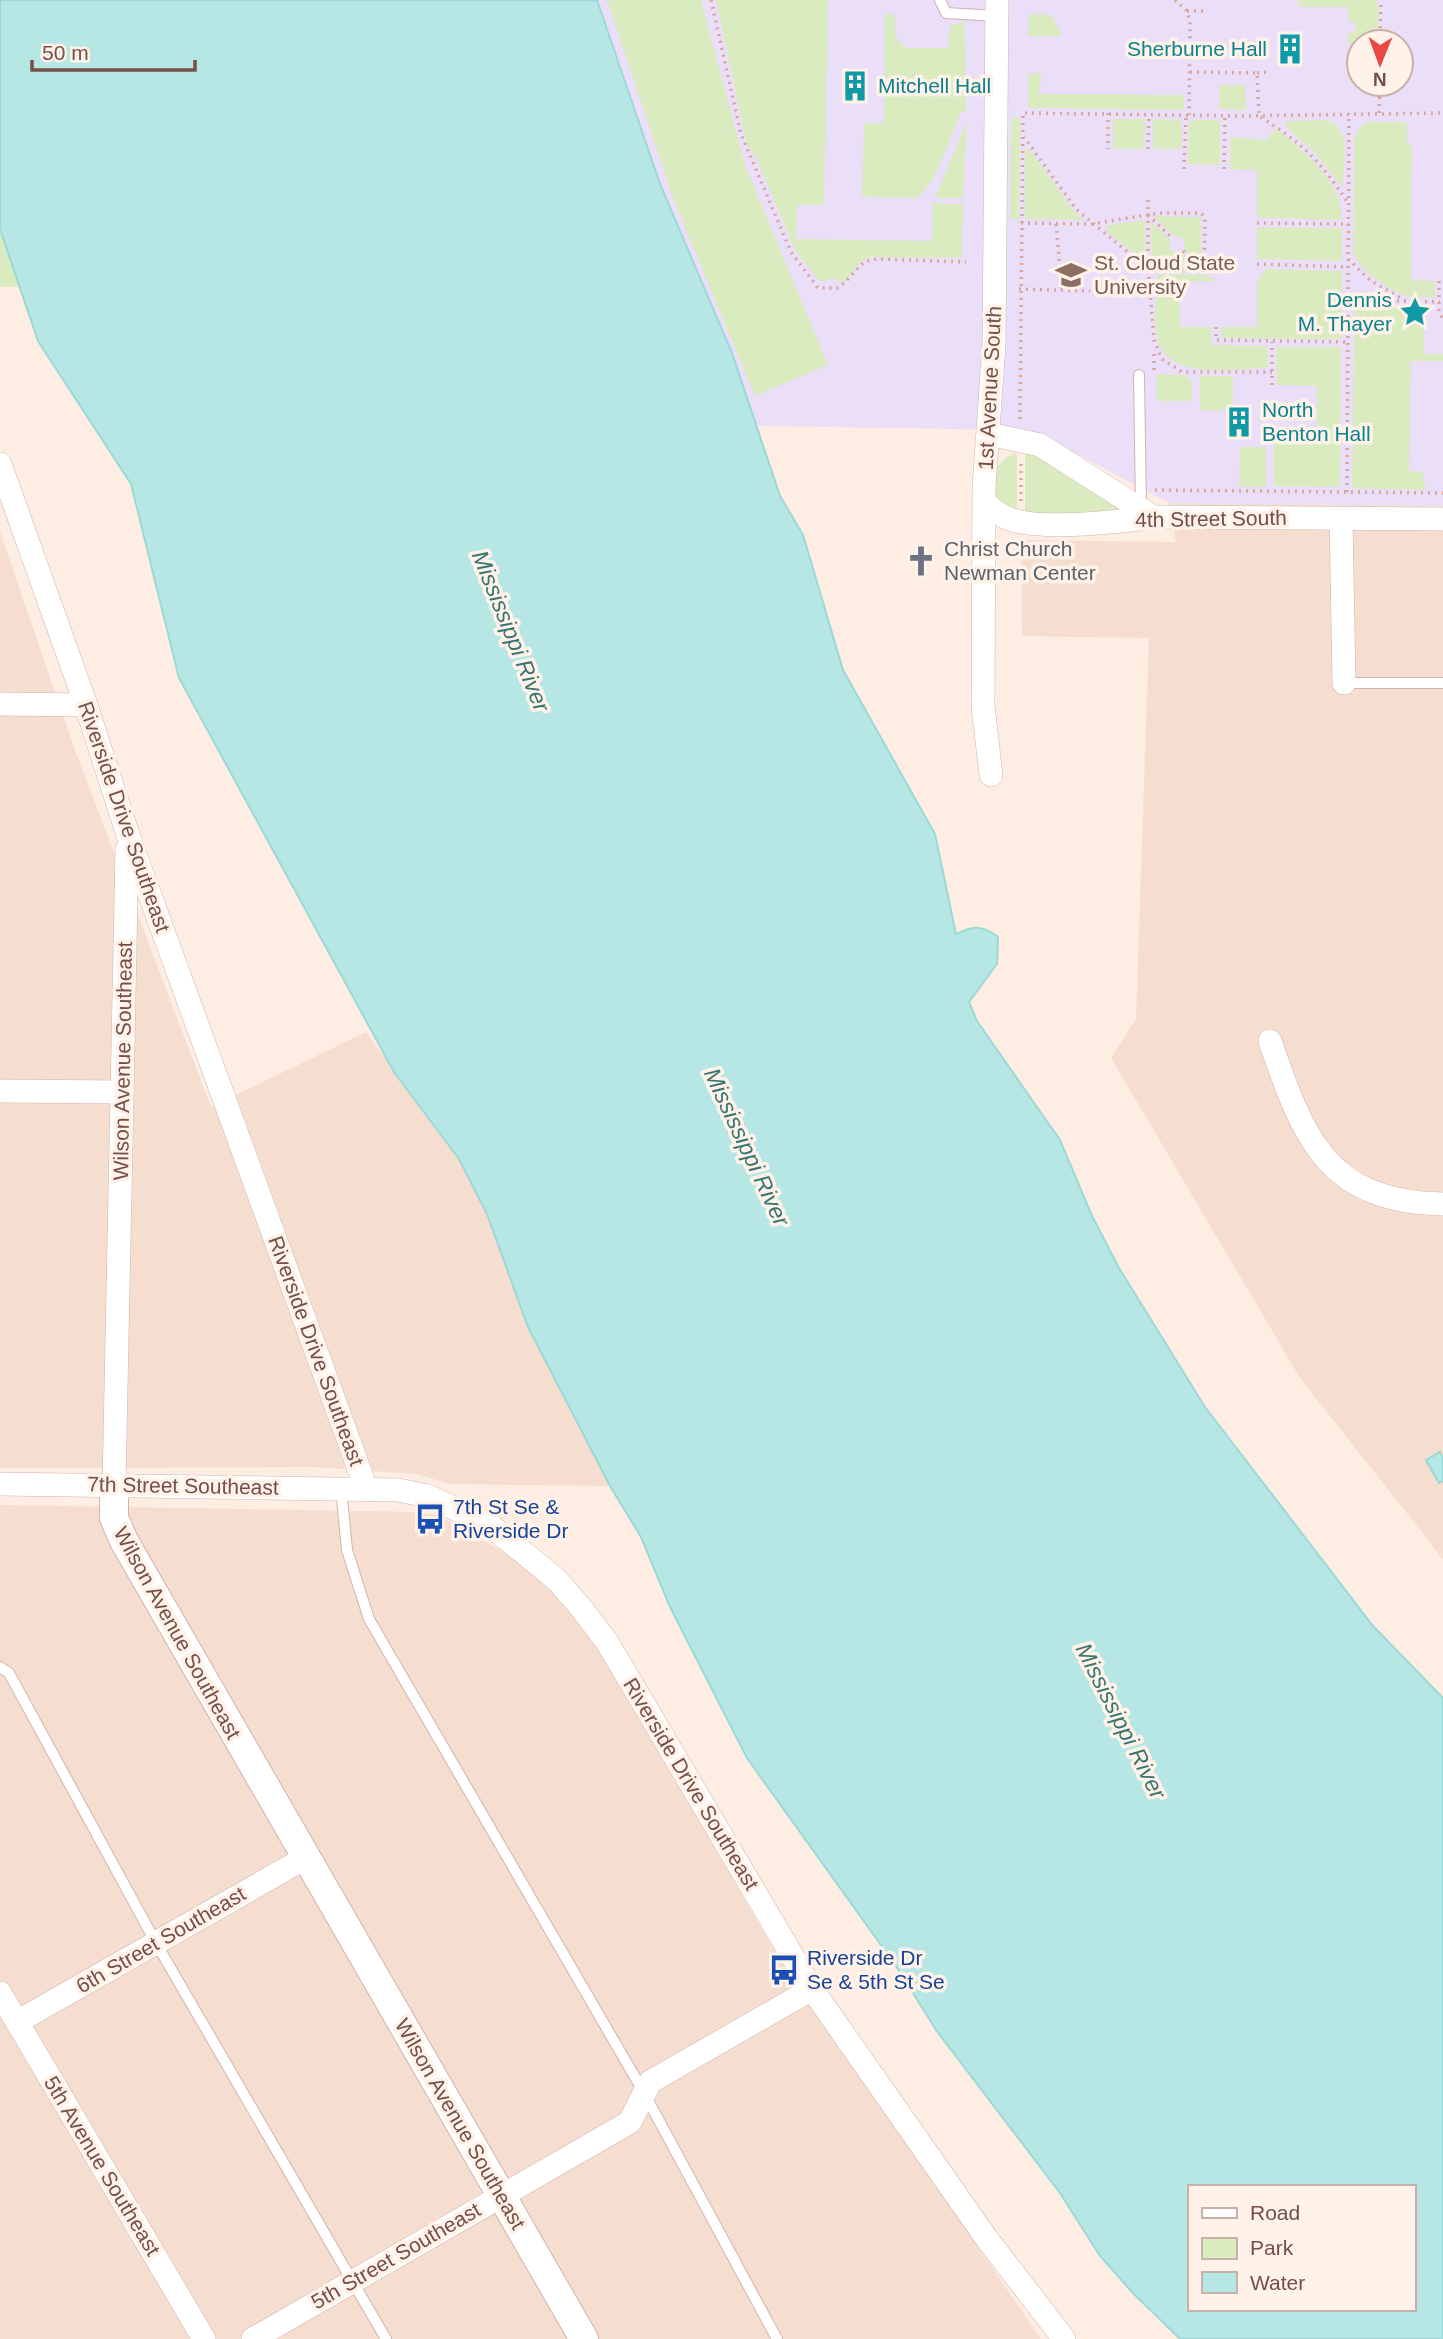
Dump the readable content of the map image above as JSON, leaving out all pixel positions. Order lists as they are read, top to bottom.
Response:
{
  "streets": {
    "street": [
      "1st Avenue South",
      "4th Street South",
      "Riverside Drive Southeast",
      "Wilson Avenue Southeast",
      "7th Street Southeast",
      "6th Street Southeast",
      "5th Avenue Southeast",
      "5th Street Southeast"
    ]
  },
  "crossings": [
    ["1st Avenue South", "4th Street South"],
    ["Riverside Drive Southeast", "Wilson Avenue Southeast"],
    ["Riverside Drive Southeast", "7th Street Southeast"],
    ["Riverside Drive Southeast", "5th Street Southeast"],
    ["Wilson Avenue Southeast", "7th Street Southeast"],
    ["Wilson Avenue Southeast", "6th Street Southeast"],
    ["Wilson Avenue Southeast", "5th Street Southeast"],
    ["6th Street Southeast", "5th Avenue Southeast"]
  ],
  "water": ["Mississippi River"],
  "places": {
    "building": ["Sherburne Hall", "Mitchell Hall", "North Benton Hall"],
    "school or university": ["St. Cloud State University"],
    "place": ["Dennis M. Thayer"],
    "church": ["Christ Church Newman Center"],
    "bus stop": ["7th St Se & Riverside Dr", "Riverside Dr Se & 5th St Se"]
  },
  "legend": ["Road", "Park", "Water"],
  "scale_bar": "50 m",
  "north": "bottom"
}
